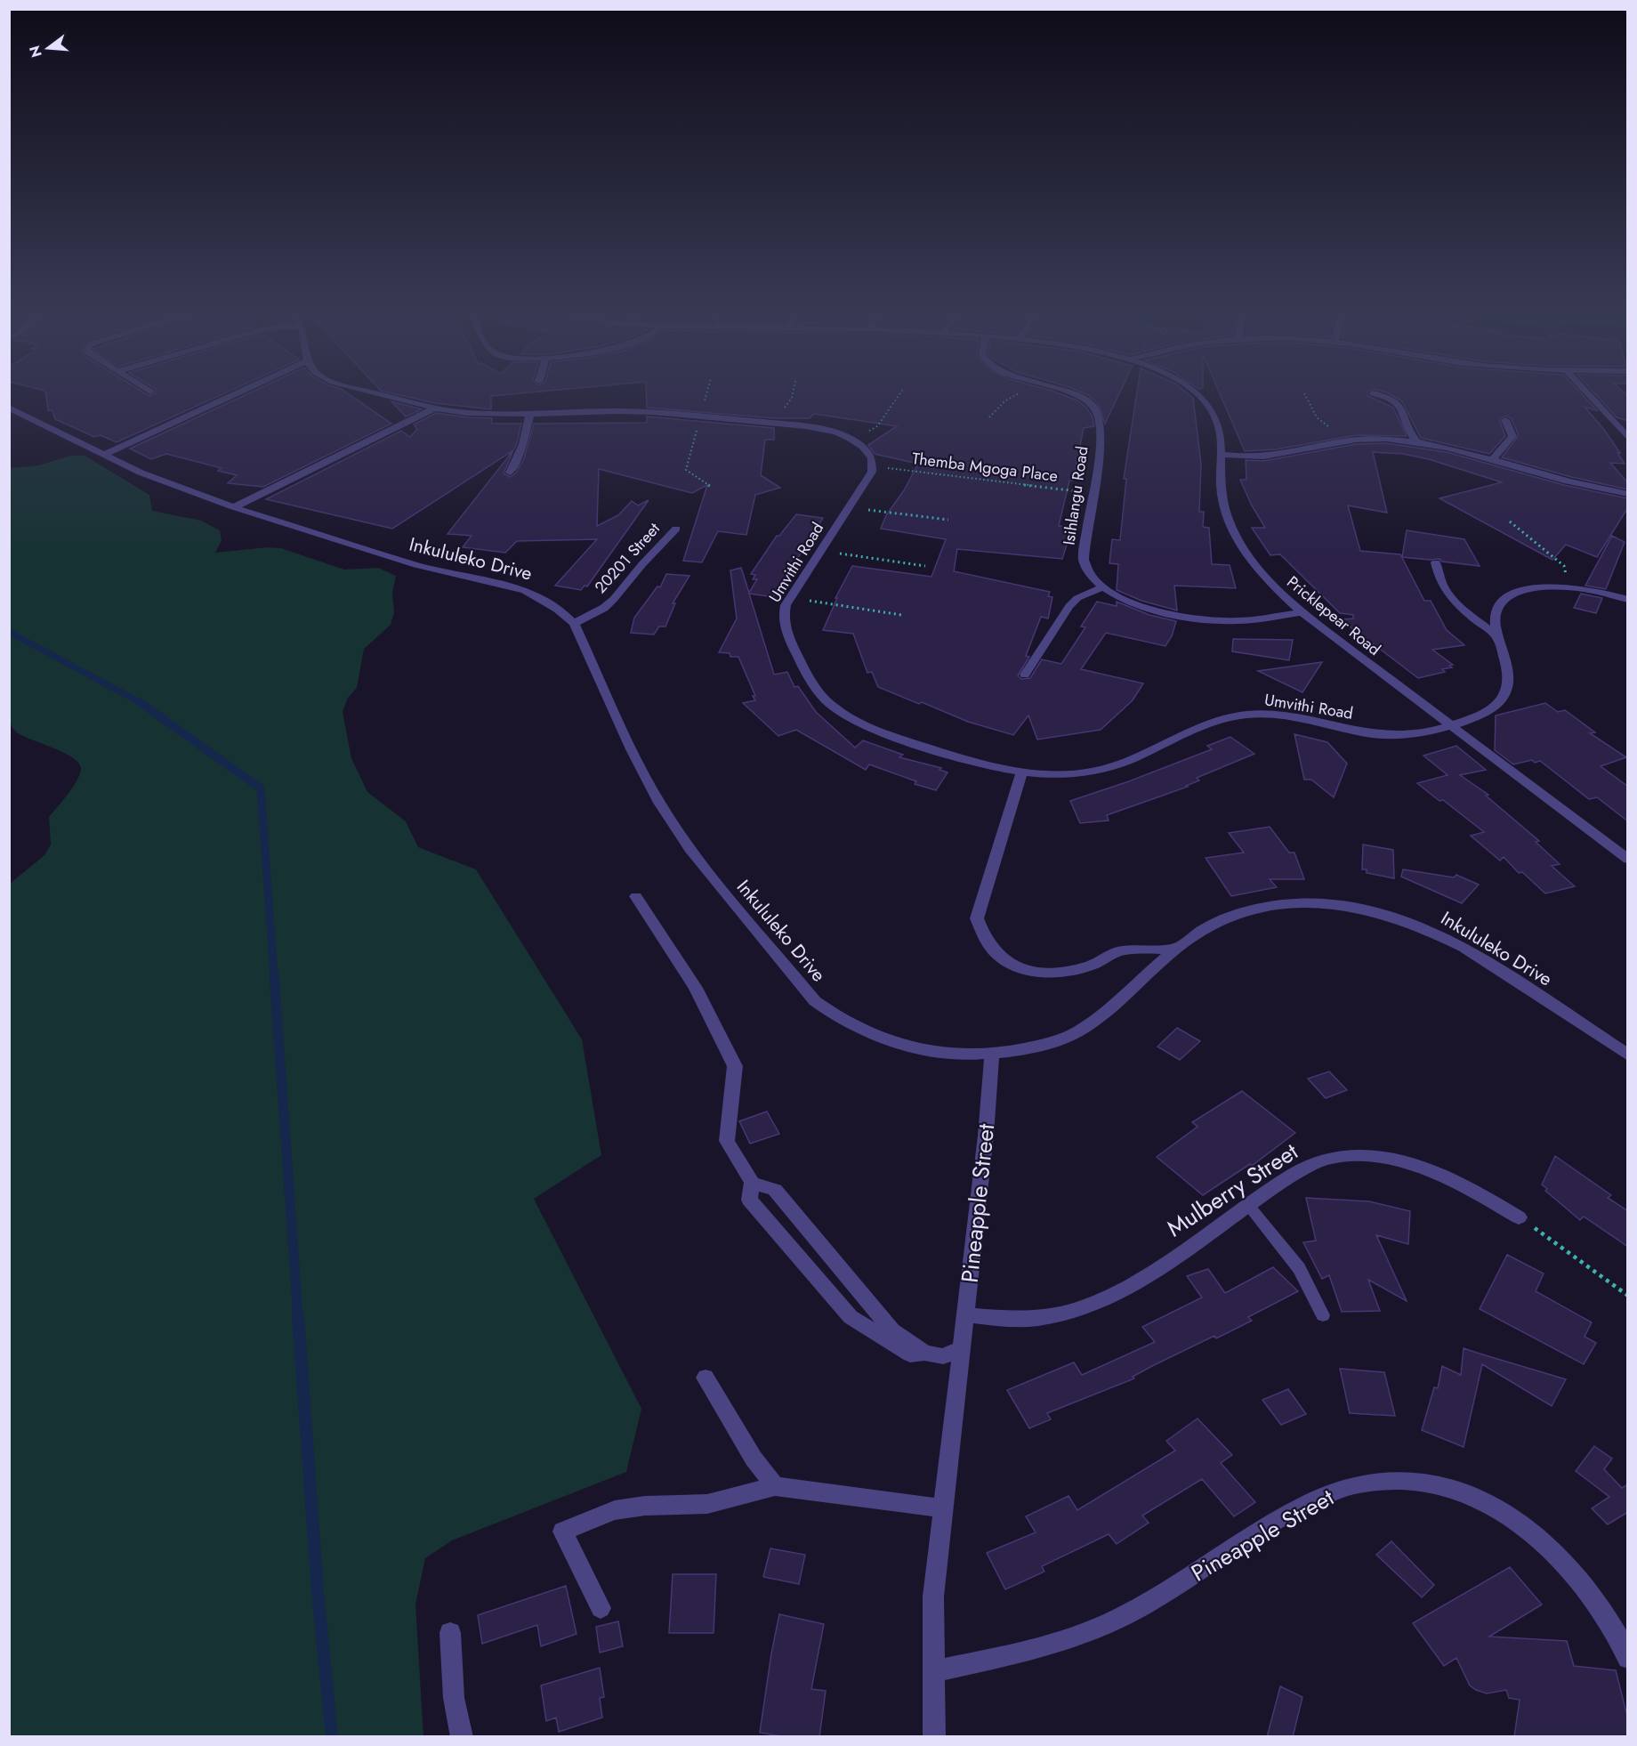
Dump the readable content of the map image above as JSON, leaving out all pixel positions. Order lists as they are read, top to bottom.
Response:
{
  "streets": {
    "street": [
      "Isihlangu Road",
      "20201 Street",
      "Inkululeko Drive",
      "Umvithi Road",
      "Pricklepear Road",
      "Mulberry Street",
      "Pineapple Street"
    ],
    "path": ["Themba Mgoga Place"]
  },
  "crossings": [
    ["Themba Mgoga Place", "Isihlangu Road"],
    ["Themba Mgoga Place", "Umvithi Road"],
    ["Isihlangu Road", "Pricklepear Road"],
    ["20201 Street", "Inkululeko Drive"],
    ["Inkululeko Drive", "Pineapple Street"],
    ["Umvithi Road", "Pricklepear Road"],
    ["Mulberry Street", "Pineapple Street"]
  ],
  "north": "left"
}
